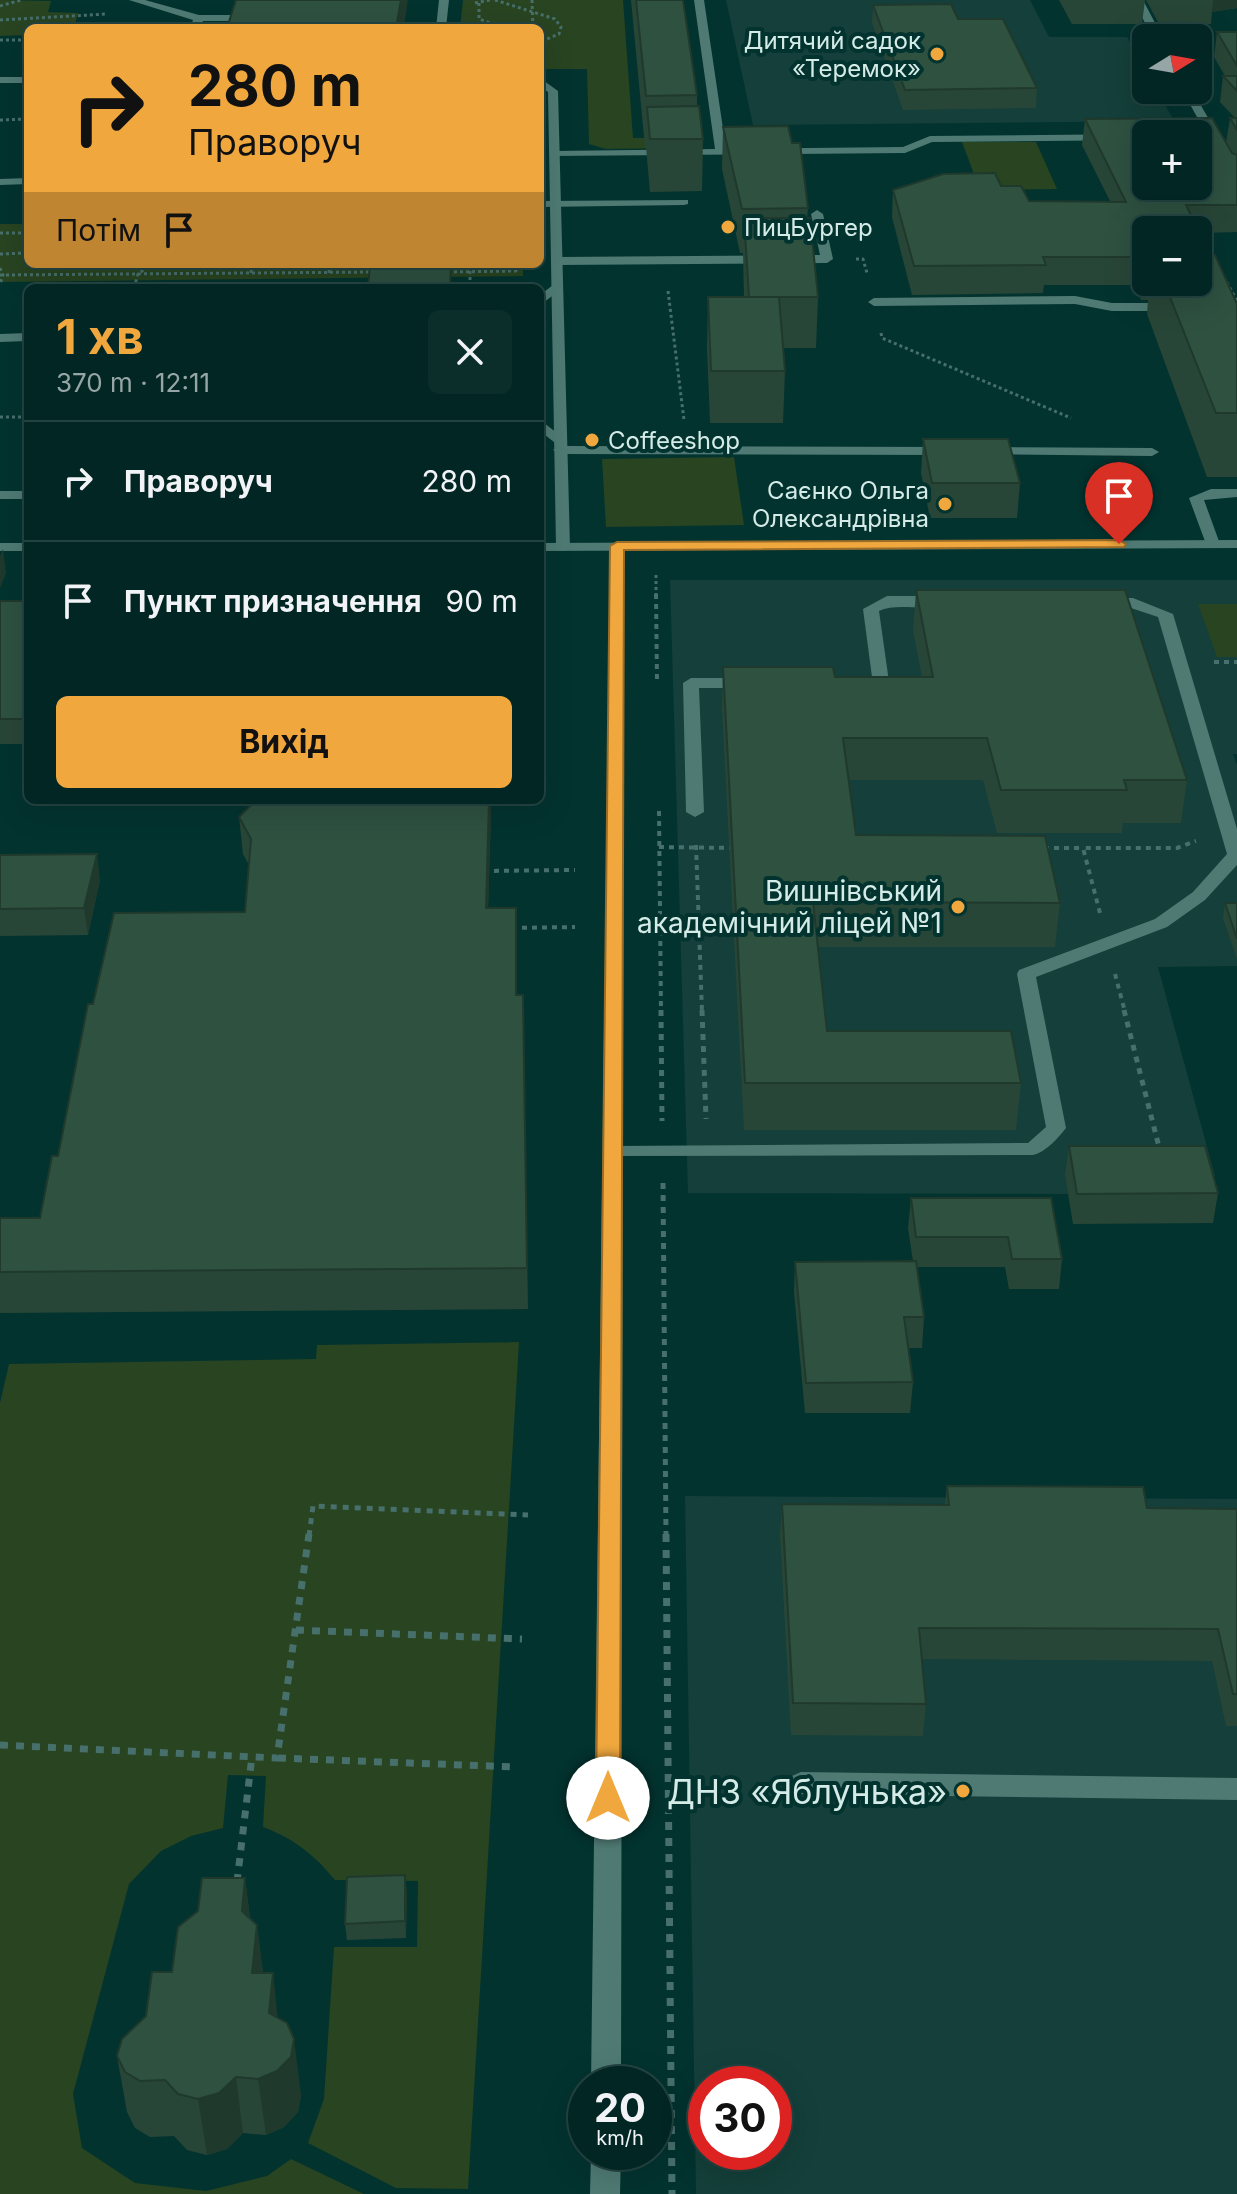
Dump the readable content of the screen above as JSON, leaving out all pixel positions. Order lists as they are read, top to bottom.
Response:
{
  "places": [
    "Дитячий садок «Теремок»",
    "ПицБургер",
    "Coffeeshop",
    "Саєнко Ольга Олександрівна",
    "Вишнівський академічний ліцей №1",
    "ДНЗ «Яблунька»"
  ],
  "north": "right",
  "page": {
    "map_buttons": ["+", "−"],
    "turn": ["280 m", "Праворуч"],
    "then": "Потім",
    "heading": ["1 хв", "370 m · 12:11"],
    "list": [
      {
        "name": "Праворуч",
        "value": "280 m"
      },
      {
        "name": "Пункт призначення",
        "value": "90 m"
      }
    ],
    "buttons": "Вихід",
    "speed": "20 km/h",
    "limit": "30"
  }
}
